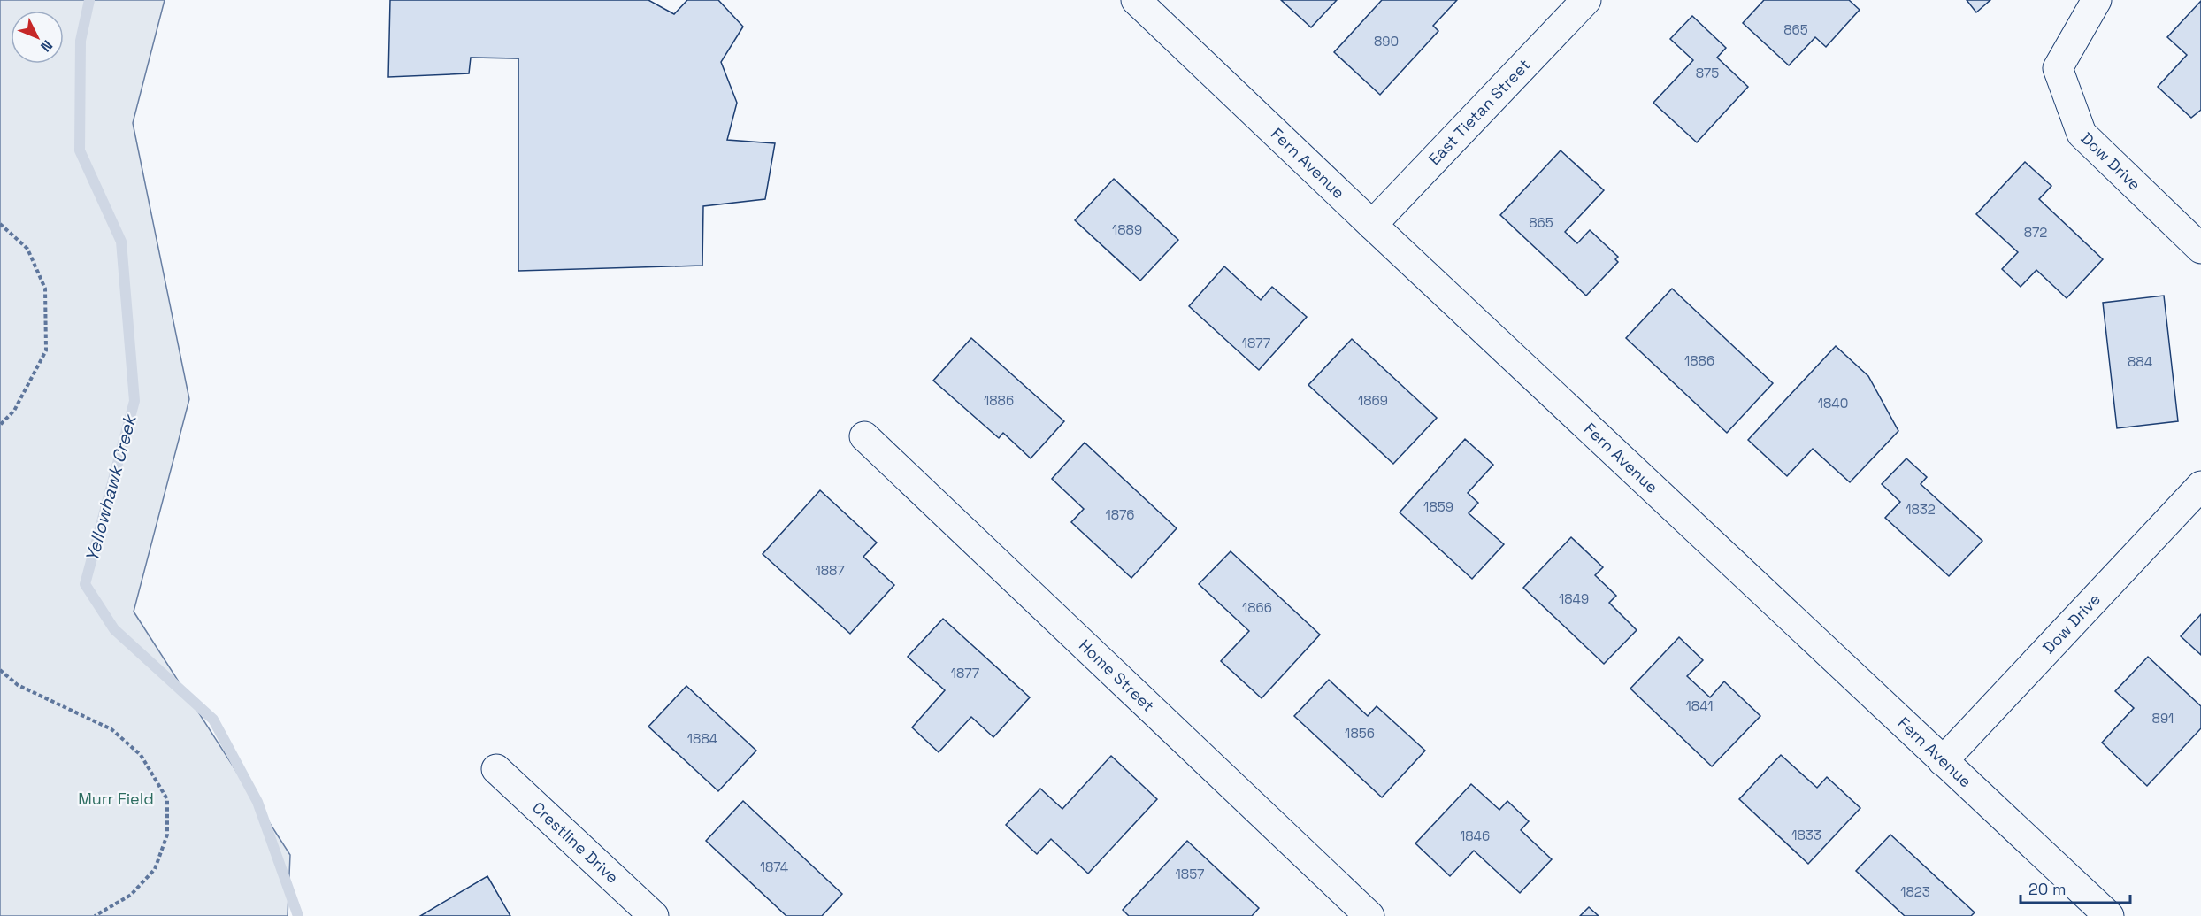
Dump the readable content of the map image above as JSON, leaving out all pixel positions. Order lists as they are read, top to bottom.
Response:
{
  "streets": {
    "main road": [
      "East Tietan Street",
      "Dow Drive",
      "Fern Avenue",
      "Home Street",
      "Crestline Drive"
    ]
  },
  "crossings": [
    ["East Tietan Street", "Fern Avenue"],
    ["Dow Drive", "Fern Avenue"]
  ],
  "water": ["Yellowhawk Creek"],
  "parks": ["Murr Field"],
  "house_numbers": [
    "865",
    "890",
    "875",
    "865",
    "1889",
    "872",
    "1877",
    "1886",
    "884",
    "1886",
    "1869",
    "1840",
    "1859",
    "1832",
    "1876",
    "1887",
    "1849",
    "1866",
    "1877",
    "1841",
    "891",
    "1856",
    "1884",
    "1833",
    "1846",
    "1874",
    "1857",
    "1823"
  ],
  "scale_bar": "20 m",
  "north": "bottom right"
}
